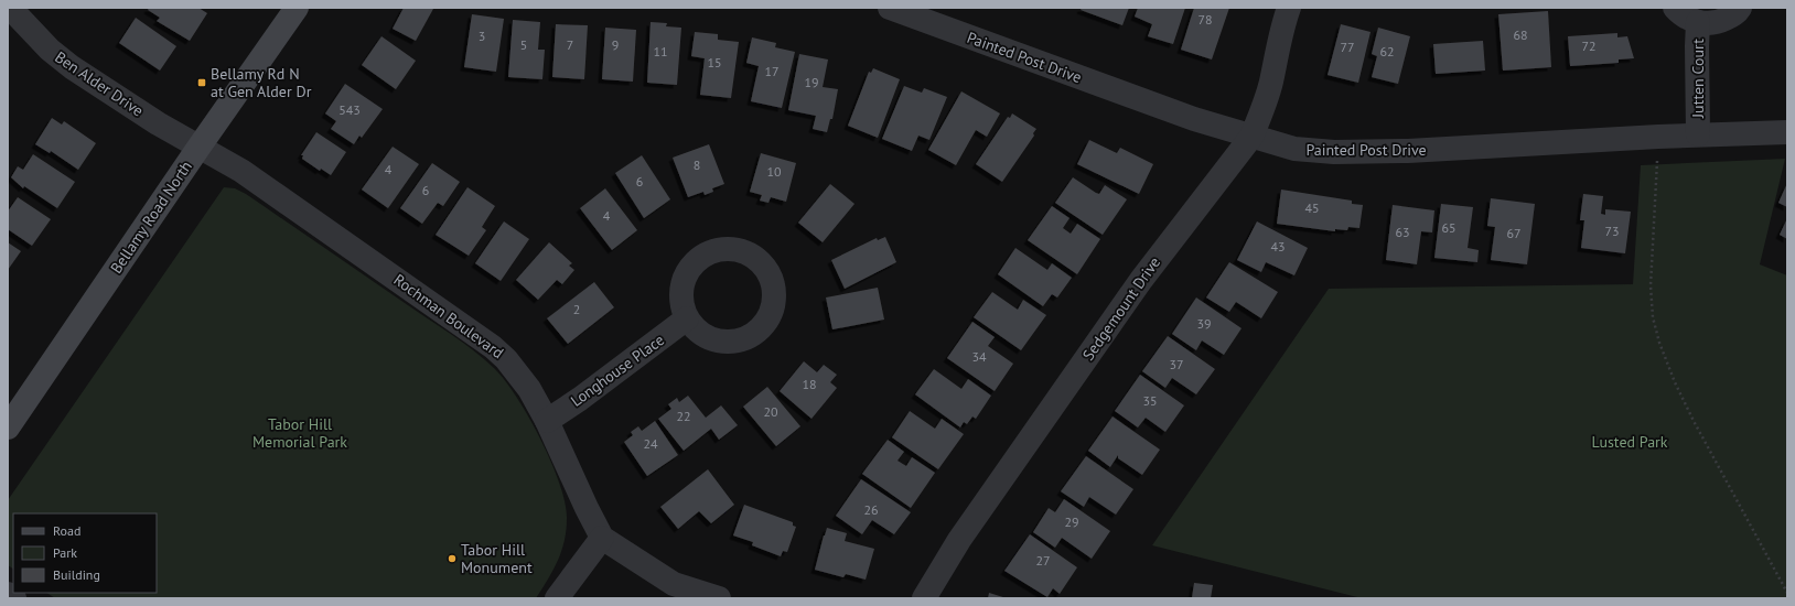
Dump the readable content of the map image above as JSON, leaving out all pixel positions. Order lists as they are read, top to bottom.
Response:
{
  "streets": {
    "street": [
      "Painted Post Drive",
      "Jutten Court",
      "Ben Alder Drive",
      "Bellamy Road North",
      "Sedgemount Drive",
      "Rochman Boulevard",
      "Longhouse Place"
    ]
  },
  "crossings": [
    ["Painted Post Drive", "Jutten Court"],
    ["Painted Post Drive", "Sedgemount Drive"],
    ["Ben Alder Drive", "Bellamy Road North"],
    ["Ben Alder Drive", "Rochman Boulevard"],
    ["Bellamy Road North", "Rochman Boulevard"],
    ["Rochman Boulevard", "Longhouse Place"]
  ],
  "parks": ["Tabor Hill Memorial Park", "Lusted Park"],
  "places": {
    "transit": ["Bellamy Rd N at Gen Alder Dr"],
    "other": ["Tabor Hill Monument"]
  },
  "house_numbers": [
    "78",
    "68",
    "3",
    "5",
    "7",
    "9",
    "72",
    "77",
    "11",
    "62",
    "15",
    "17",
    "19",
    "543",
    "8",
    "4",
    "10",
    "6",
    "6",
    "45",
    "4",
    "65",
    "73",
    "63",
    "67",
    "43",
    "2",
    "39",
    "34",
    "37",
    "18",
    "35",
    "20",
    "22",
    "24",
    "26",
    "29",
    "27"
  ],
  "legend": ["Road", "Park", "Building"]
}
